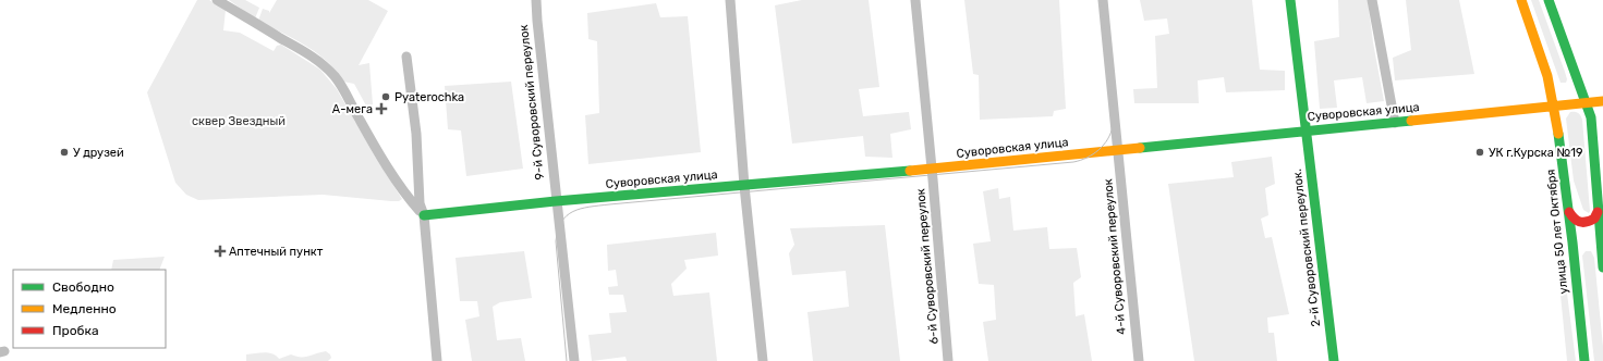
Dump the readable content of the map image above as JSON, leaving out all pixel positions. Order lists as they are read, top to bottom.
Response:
{
  "streets": {
    "street": [
      "9-й Суворовский переулок",
      "Суворовская улица",
      "улица 50 лет Октября",
      "2-й Суворовский переулок.",
      "4-й Суворовский переулок",
      "6-й Суворовский переулок"
    ]
  },
  "crossings": [
    ["9-й Суворовский переулок", "Суворовская улица"],
    ["Суворовская улица", "улица 50 лет Октября"],
    ["Суворовская улица", "2-й Суворовский переулок."],
    ["Суворовская улица", "4-й Суворовский переулок"],
    ["Суворовская улица", "6-й Суворовский переулок"]
  ],
  "parks": ["сквер Звездный"],
  "places": {
    "other": ["Pyaterochka", "У друзей", "УК г.Курска №19"],
    "health": ["А-мега", "Аптечный пункт"]
  },
  "legend": ["Свободно", "Медленно", "Пробка"]
}
